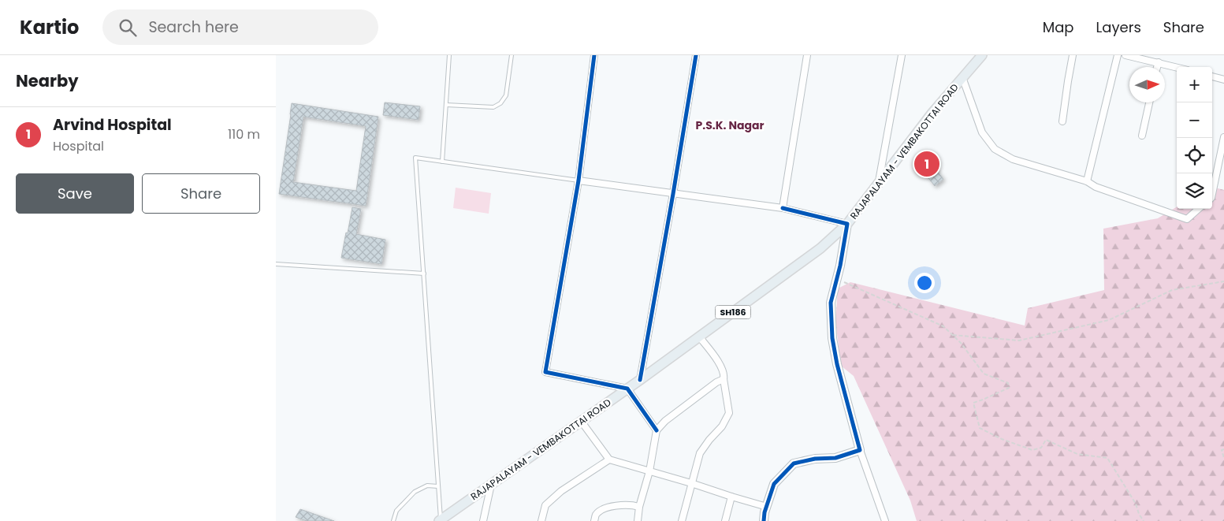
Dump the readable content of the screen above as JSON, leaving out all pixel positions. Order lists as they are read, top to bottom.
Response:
{
  "streets": {
    "main road": ["RAJAPALAYAM - VEMBAKOTTAI ROAD", "SH186"]
  },
  "districts": ["P.S.K. Nagar"],
  "north": "right",
  "page": {
    "header": "Kartio",
    "search": "Search here",
    "nav": ["Map", "Layers", "Share"],
    "heading": "Nearby",
    "map_buttons": ["+", "−"],
    "list": [
      {
        "mark": "1",
        "name": "Arvind Hospital",
        "note": "Hospital",
        "value": "110 m"
      }
    ],
    "pins": "1",
    "buttons": ["Save", "Share"]
  }
}
